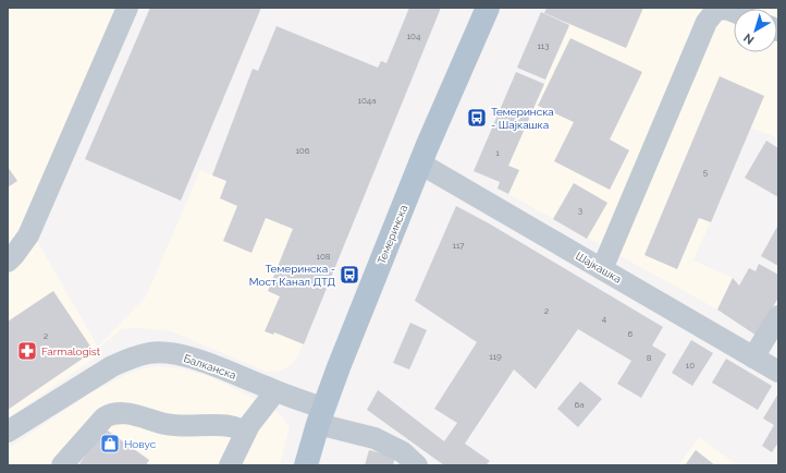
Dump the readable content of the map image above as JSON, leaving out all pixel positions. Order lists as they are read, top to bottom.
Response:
{
  "streets": {
    "main road": ["Темеринска"],
    "street": ["Шајкашка", "Балканска"]
  },
  "crossings": [
    ["Темеринска", "Шајкашка"],
    ["Темеринска", "Балканска"]
  ],
  "places": {
    "bus stop": ["Темеринска - Шајкашка", "Темеринска - Мост Канал ДТД"],
    "pharmacy": ["Farmalogist"],
    "shop": ["Новус"]
  },
  "house_numbers": [
    "104",
    "113",
    "104a",
    "106",
    "1",
    "5",
    "3",
    "117",
    "108",
    "2",
    "4",
    "6",
    "2",
    "119",
    "8",
    "10",
    "6a"
  ],
  "north": "bottom left"
}
